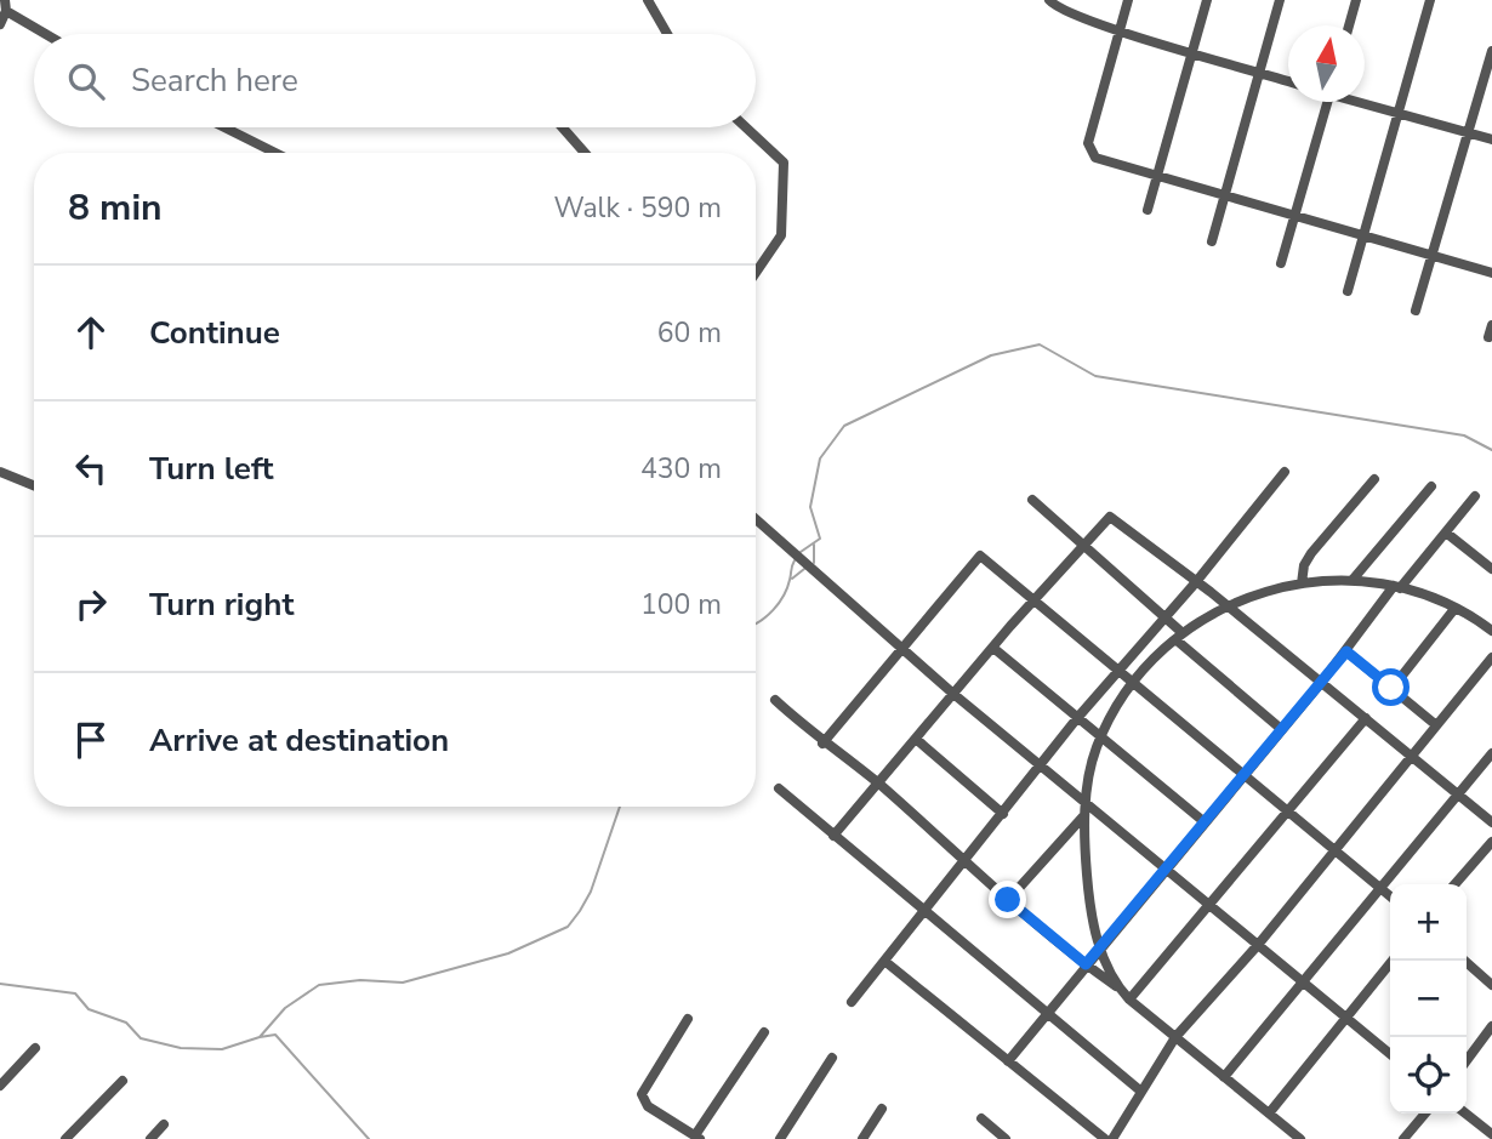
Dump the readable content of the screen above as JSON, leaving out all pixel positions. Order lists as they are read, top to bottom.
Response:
{
  "north": "top",
  "page": {
    "search": "Search here",
    "heading": ["8 min", "Walk · 590 m"],
    "list": [
      ["Continue", "60 m"],
      ["Turn left", "430 m"],
      ["Turn right", "100 m"],
      "Arrive at destination"
    ],
    "map_buttons": ["+", "−"]
  }
}
